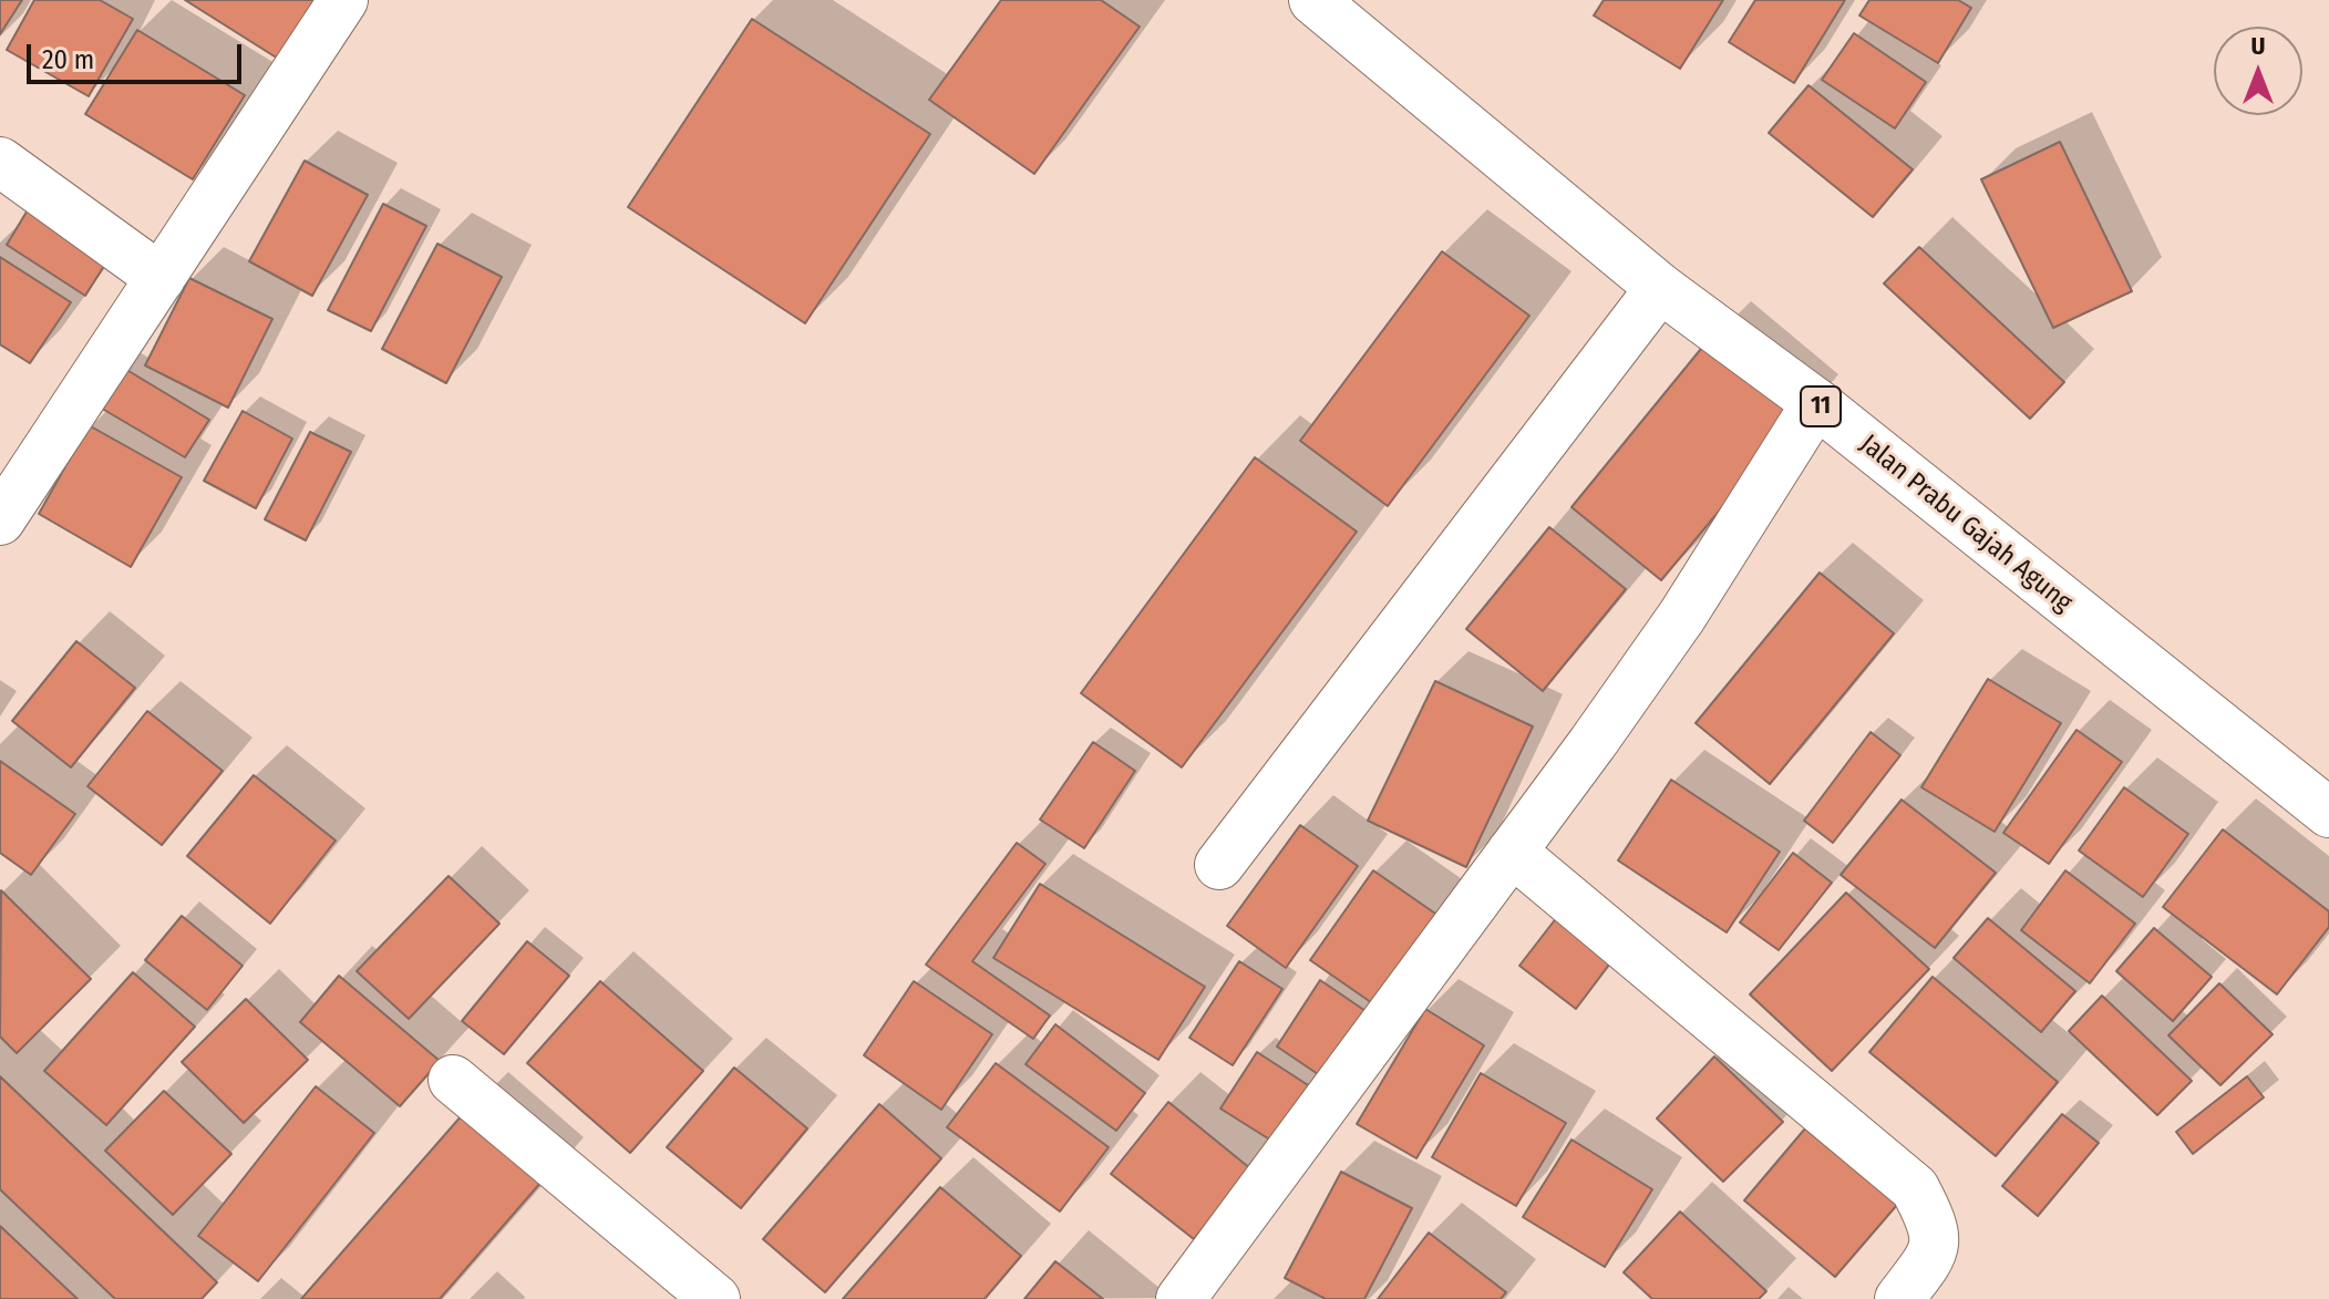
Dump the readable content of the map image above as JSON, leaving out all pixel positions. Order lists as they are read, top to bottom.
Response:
{
  "streets": {
    "main road": ["11", "Jalan Prabu Gajah Agung"]
  },
  "scale_bar": "20 m",
  "north": "top"
}
